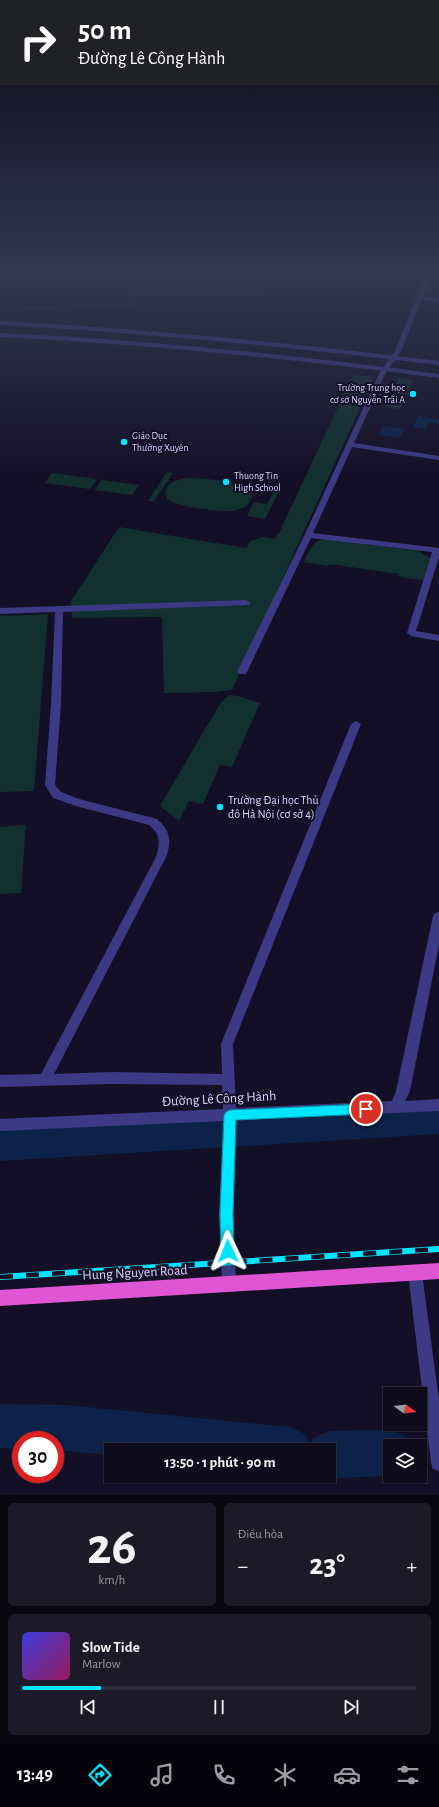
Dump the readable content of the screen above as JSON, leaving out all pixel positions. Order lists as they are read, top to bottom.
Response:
{
  "streets": {
    "highway": ["Hung Nguyen Road"],
    "street": ["Đường Lê Công Hành"]
  },
  "places": [
    "Trường Trung học cơ sở Nguyễn Trãi A",
    "Giáo Dục Thường Xuyên",
    "Thuong Tin High School",
    "Trường Đại học Thủ đô Hà Nội (cơ sở 4)"
  ],
  "north": "right",
  "page": {
    "turn": ["50 m", "Đường Lê Công Hành"],
    "limit": "30",
    "trip": "13:50 · 1 phút · 90 m",
    "tile": [
      ["26", "km/h"],
      "Điều hòa"
    ],
    "heat": ["−", "23°", "+"],
    "song": ["Slow Tide", "Marlow"],
    "tabs": "13:49"
  }
}
